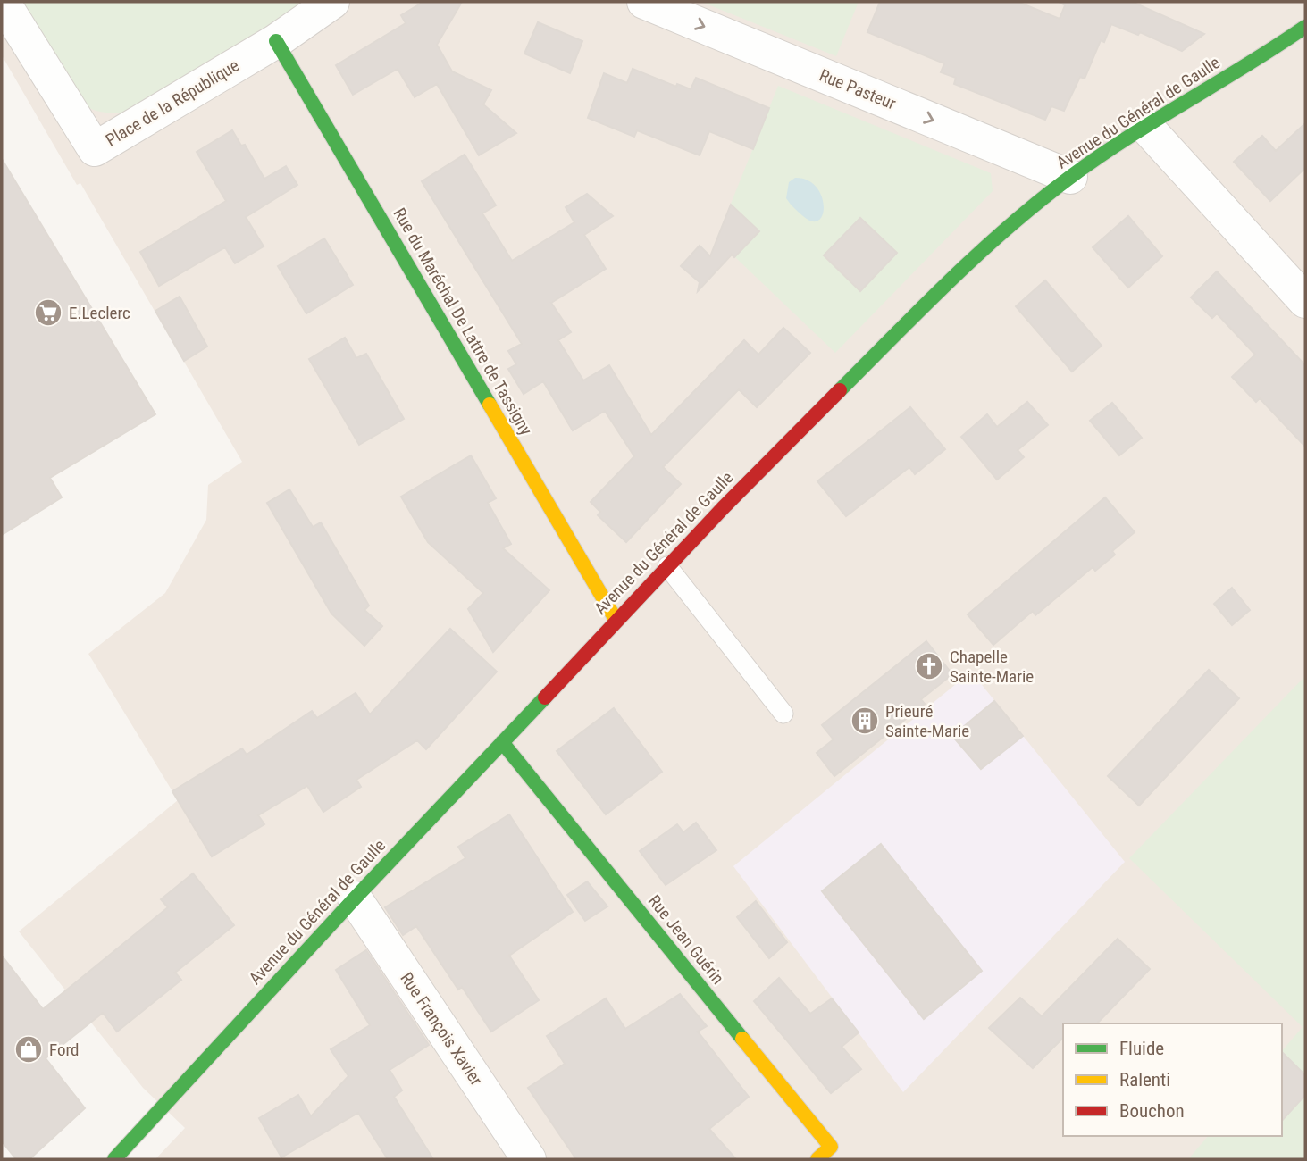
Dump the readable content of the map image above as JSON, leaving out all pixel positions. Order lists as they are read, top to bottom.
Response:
{
  "streets": {
    "main road": ["Avenue du Général de Gaulle", "Rue du Maréchal De Lattre de Tassigny", "Rue Jean Guérin"],
    "street": ["Rue Pasteur", "Place de la République", "Rue François Xavier"]
  },
  "crossings": [
    ["Rue Pasteur", "Avenue du Général de Gaulle"],
    ["Place de la République", "Rue du Maréchal De Lattre de Tassigny"],
    ["Avenue du Général de Gaulle", "Rue du Maréchal De Lattre de Tassigny"],
    ["Avenue du Général de Gaulle", "Rue Jean Guérin"],
    ["Avenue du Général de Gaulle", "Rue François Xavier"]
  ],
  "one_way": ["Rue Pasteur"],
  "places": {
    "supermarket": ["E.Leclerc"],
    "church": ["Chapelle Sainte-Marie"],
    "building": ["Prieuré Sainte-Marie"],
    "shop": ["Ford"]
  },
  "legend": ["Fluide", "Ralenti", "Bouchon"]
}
